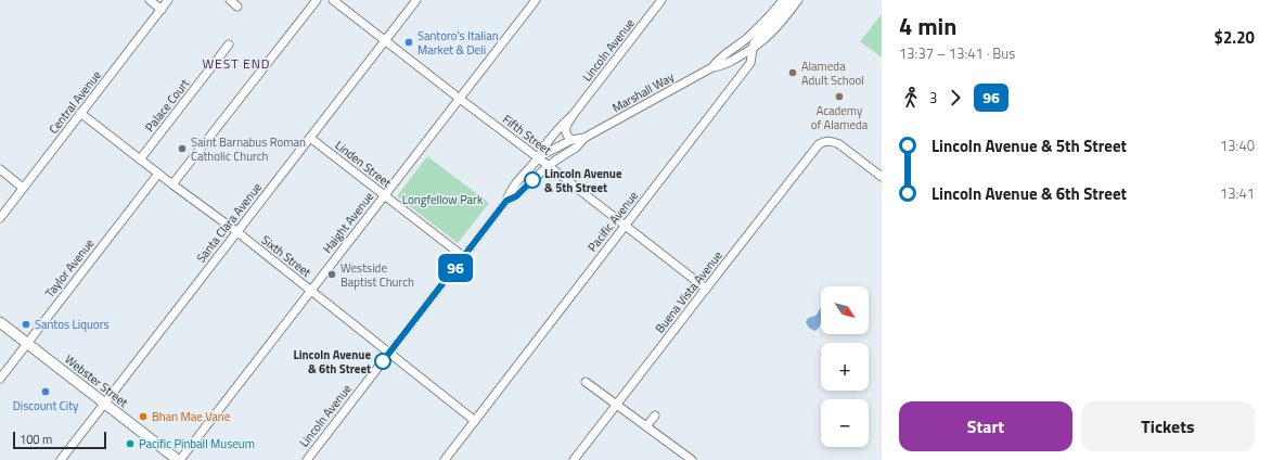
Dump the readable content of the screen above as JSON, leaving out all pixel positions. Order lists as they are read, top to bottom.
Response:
{
  "streets": {
    "main road": ["Webster Street"],
    "street": [
      "Lincoln Avenue",
      "Marshall Way",
      "Central Avenue",
      "Palace Court",
      "Fifth Street",
      "Linden Street",
      "Pacific Avenue",
      "Santa Clara Avenue",
      "Haight Avenue",
      "Sixth Street",
      "Taylor Avenue",
      "Buena Vista Avenue"
    ]
  },
  "crossings": [
    ["Lincoln Avenue", "Marshall Way"],
    ["Lincoln Avenue", "Fifth Street"],
    ["Lincoln Avenue", "Linden Street"],
    ["Lincoln Avenue", "Sixth Street"],
    ["Marshall Way", "Fifth Street"],
    ["Marshall Way", "Pacific Avenue"],
    ["Central Avenue", "Sixth Street"],
    ["Palace Court", "Sixth Street"],
    ["Fifth Street", "Pacific Avenue"],
    ["Fifth Street", "Santa Clara Avenue"],
    ["Fifth Street", "Haight Avenue"],
    ["Fifth Street", "Buena Vista Avenue"],
    ["Linden Street", "Santa Clara Avenue"],
    ["Linden Street", "Haight Avenue"],
    ["Pacific Avenue", "Sixth Street"],
    ["Santa Clara Avenue", "Sixth Street"],
    ["Santa Clara Avenue", "Webster Street"],
    ["Haight Avenue", "Sixth Street"],
    ["Haight Avenue", "Webster Street"],
    ["Sixth Street", "Taylor Avenue"],
    ["Taylor Avenue", "Webster Street"]
  ],
  "districts": ["WEST END"],
  "parks": ["Longfellow Park"],
  "places": [
    "Santoro's Italian Market & Deli",
    "Alameda Adult School",
    "Academy of Alameda",
    "Saint Barnabus Roman Catholic Church",
    "Lincoln Avenue & 5th Street",
    "Westside Baptist Church",
    "Santos Liquors",
    "Lincoln Avenue & 6th Street",
    "Discount City",
    "Bhan Mae Vane",
    "Pacific Pinball Museum"
  ],
  "lines": ["bus line 96"],
  "scale_bar": "100 m",
  "north": "bottom right",
  "page": {
    "on_map": "96",
    "heading": ["4 min", "13:37 – 13:41 · Bus", "$2.20"],
    "legs": ["3", "96"],
    "list": [
      {
        "name": "Lincoln Avenue & 5th Street",
        "value": "13:40"
      },
      {
        "name": "Lincoln Avenue & 6th Street",
        "value": "13:41"
      }
    ],
    "map_buttons": ["+", "−"],
    "buttons": ["Start", "Tickets"],
    "scale": "100 m"
  }
}
